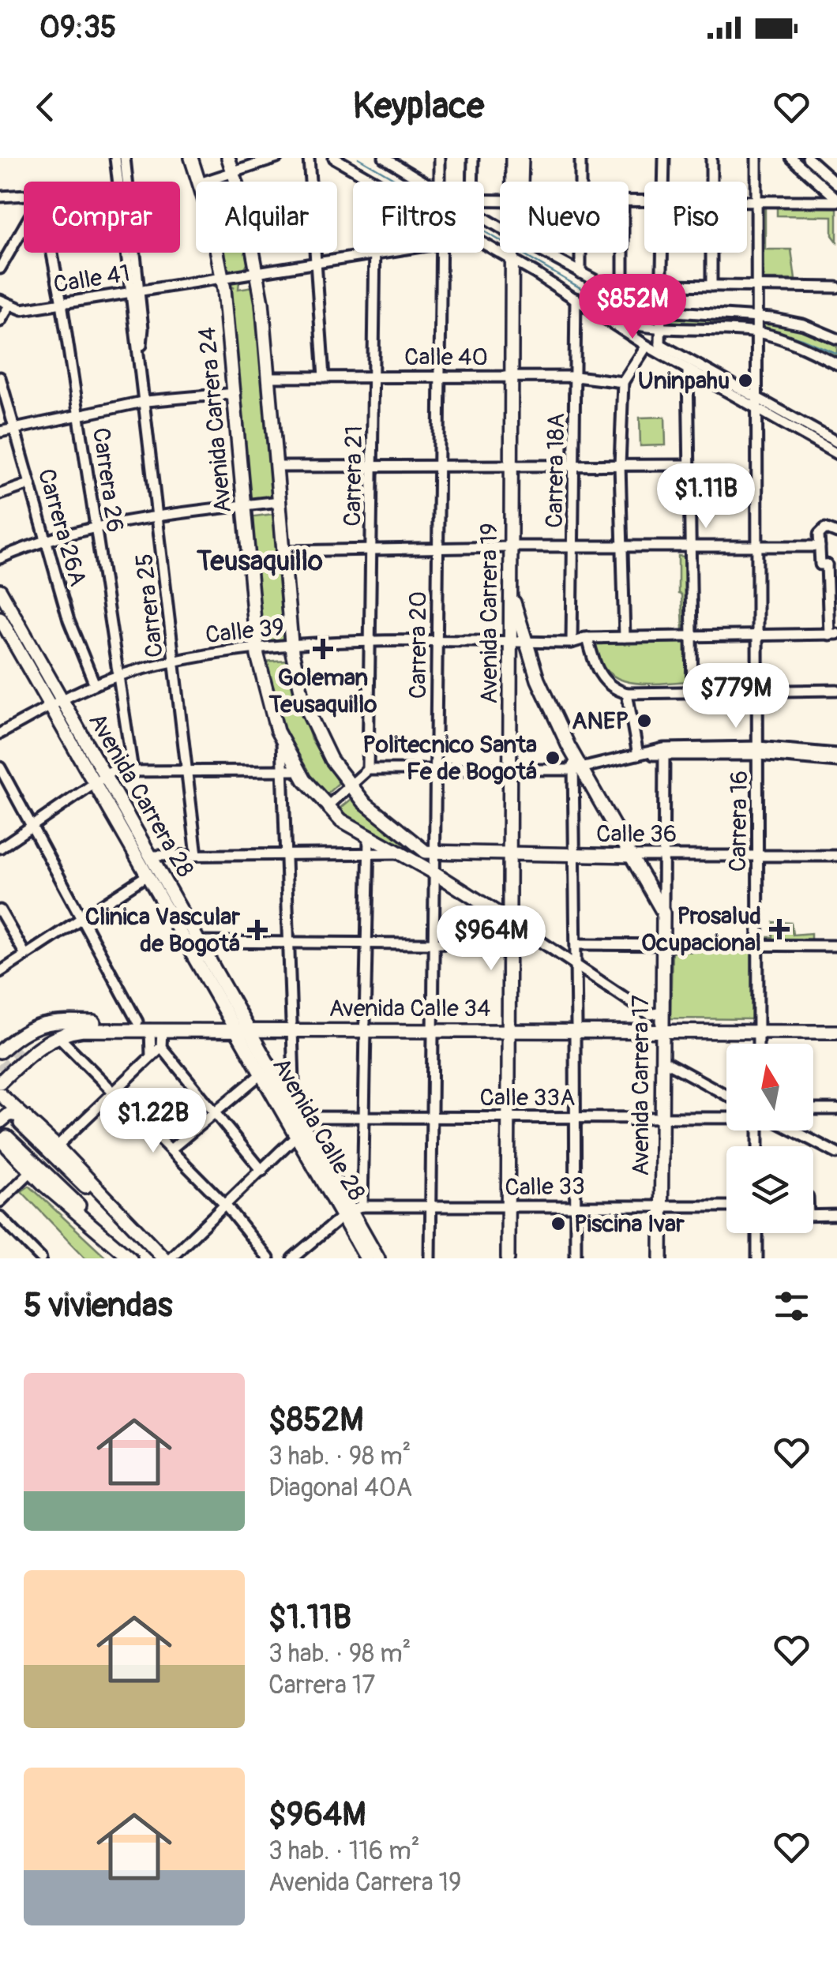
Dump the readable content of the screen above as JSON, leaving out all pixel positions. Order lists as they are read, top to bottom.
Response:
{
  "streets": {
    "main road": [
      "Avenida Carrera 24",
      "Avenida Carrera 19",
      "Avenida Carrera 28",
      "Calle 36",
      "Avenida Calle 34",
      "Avenida Carrera 17",
      "Avenida Calle 28"
    ],
    "street": [
      "Calle 41",
      "Calle 40",
      "Carrera 18A",
      "Carrera 21",
      "Carrera 26",
      "Carrera 26A",
      "Carrera 25",
      "Calle 39",
      "Carrera 20",
      "Carrera 16",
      "Calle 33A",
      "Calle 33"
    ]
  },
  "crossings": [
    ["Calle 41", "Avenida Carrera 24"],
    ["Calle 41", "Carrera 21"],
    ["Calle 41", "Carrera 26"],
    ["Calle 41", "Carrera 25"],
    ["Calle 40", "Carrera 18A"],
    ["Calle 40", "Carrera 21"],
    ["Calle 40", "Avenida Carrera 19"],
    ["Calle 40", "Carrera 20"],
    ["Avenida Carrera 24", "Avenida Carrera 19"],
    ["Avenida Carrera 24", "Calle 39"],
    ["Avenida Carrera 24", "Carrera 20"],
    ["Carrera 18A", "Calle 39"],
    ["Carrera 21", "Calle 39"],
    ["Carrera 26", "Calle 39"],
    ["Carrera 26A", "Calle 39"],
    ["Carrera 25", "Calle 39"],
    ["Avenida Carrera 19", "Calle 39"],
    ["Avenida Carrera 19", "Calle 36"],
    ["Avenida Carrera 19", "Avenida Calle 34"],
    ["Avenida Carrera 19", "Calle 33A"],
    ["Avenida Carrera 19", "Calle 33"],
    ["Calle 39", "Carrera 20"],
    ["Calle 39", "Avenida Carrera 28"],
    ["Calle 39", "Carrera 16"],
    ["Carrera 20", "Calle 36"],
    ["Carrera 20", "Avenida Calle 34"],
    ["Carrera 20", "Calle 33A"],
    ["Carrera 20", "Calle 33"],
    ["Avenida Carrera 28", "Avenida Calle 34"],
    ["Avenida Carrera 28", "Avenida Calle 28"],
    ["Carrera 16", "Calle 36"],
    ["Carrera 16", "Avenida Calle 34"],
    ["Avenida Calle 34", "Avenida Carrera 17"],
    ["Avenida Calle 34", "Avenida Calle 28"],
    ["Avenida Carrera 17", "Calle 33A"],
    ["Avenida Carrera 17", "Calle 33"],
    ["Calle 33A", "Avenida Calle 28"],
    ["Avenida Calle 28", "Calle 33"]
  ],
  "districts": ["Teusaquillo"],
  "places": {
    "other": [
      "Uninpahu",
      "ANEP",
      "Politecnico Santa Fe de Bogotá",
      "Piscina Ivar"
    ],
    "health": ["Goleman Teusaquillo", "Prosalud Ocupacional", "Clinica Vascular de Bogotá"]
  },
  "north": "top",
  "page": {
    "status": "09:35",
    "header": "Keyplace",
    "chip": [
      "Comprar",
      "Alquilar",
      "Filtros",
      "Nuevo",
      "Piso"
    ],
    "price": [
      "$852M",
      "$1.11B",
      "$779M",
      "$964M",
      "$1.22B"
    ],
    "heading": "5 viviendas",
    "list": [
      {
        "name": "$852M",
        "note": "3 hab. · 98 m² · Diagonal 40A"
      },
      {
        "name": "$1.11B",
        "note": "3 hab. · 98 m² · Carrera 17"
      },
      {
        "name": "$964M",
        "note": "3 hab. · 116 m² · Avenida Carrera 19"
      }
    ]
  }
}
